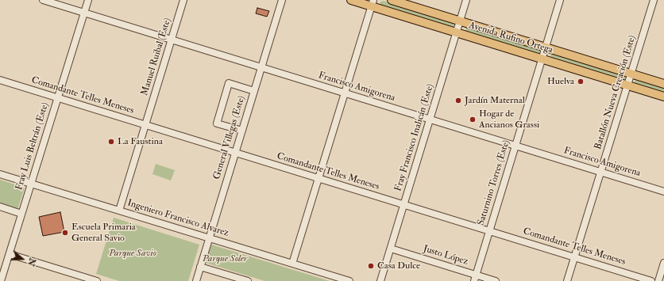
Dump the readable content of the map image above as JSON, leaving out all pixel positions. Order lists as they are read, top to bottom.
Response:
{
  "streets": {
    "main road": ["Avenida Rufino Ortega"],
    "street": [
      "Manuel Ruibal (Este)",
      "Francisco Amigorena",
      "Batallón Nueva Creación (Este)",
      "Comandante Telles Meneses",
      "General Villegas (Este)",
      "Fray Francisco Inalicán (Este)",
      "Fray Luis Beltrán (Este)",
      "Saturnino Torres (Este)",
      "Ingeniero Francisco Alvarez",
      "Justo López"
    ]
  },
  "crossings": [
    ["Avenida Rufino Ortega", "Batallón Nueva Creación (Este)"],
    ["Avenida Rufino Ortega", "Fray Francisco Inalicán (Este)"],
    ["Avenida Rufino Ortega", "Saturnino Torres (Este)"],
    ["Manuel Ruibal (Este)", "Francisco Amigorena"],
    ["Manuel Ruibal (Este)", "Comandante Telles Meneses"],
    ["Manuel Ruibal (Este)", "Ingeniero Francisco Alvarez"],
    ["Francisco Amigorena", "Batallón Nueva Creación (Este)"],
    ["Francisco Amigorena", "General Villegas (Este)"],
    ["Francisco Amigorena", "Fray Francisco Inalicán (Este)"],
    ["Francisco Amigorena", "Fray Luis Beltrán (Este)"],
    ["Francisco Amigorena", "Saturnino Torres (Este)"],
    ["Batallón Nueva Creación (Este)", "Comandante Telles Meneses"],
    ["Comandante Telles Meneses", "General Villegas (Este)"],
    ["Comandante Telles Meneses", "Fray Francisco Inalicán (Este)"],
    ["Comandante Telles Meneses", "Fray Luis Beltrán (Este)"],
    ["Comandante Telles Meneses", "Saturnino Torres (Este)"],
    ["General Villegas (Este)", "Ingeniero Francisco Alvarez"],
    ["Fray Francisco Inalicán (Este)", "Justo López"],
    ["Fray Luis Beltrán (Este)", "Ingeniero Francisco Alvarez"],
    ["Saturnino Torres (Este)", "Justo López"]
  ],
  "parks": ["Parque Savio", "Parque Soler"],
  "places": [
    "Huelva",
    "Jardín Maternal",
    "Hogar de Ancianos Grassi",
    "La Faustina",
    "Escuela Primaria General Savio",
    "Casa Dulce"
  ],
  "north": "right"
}
